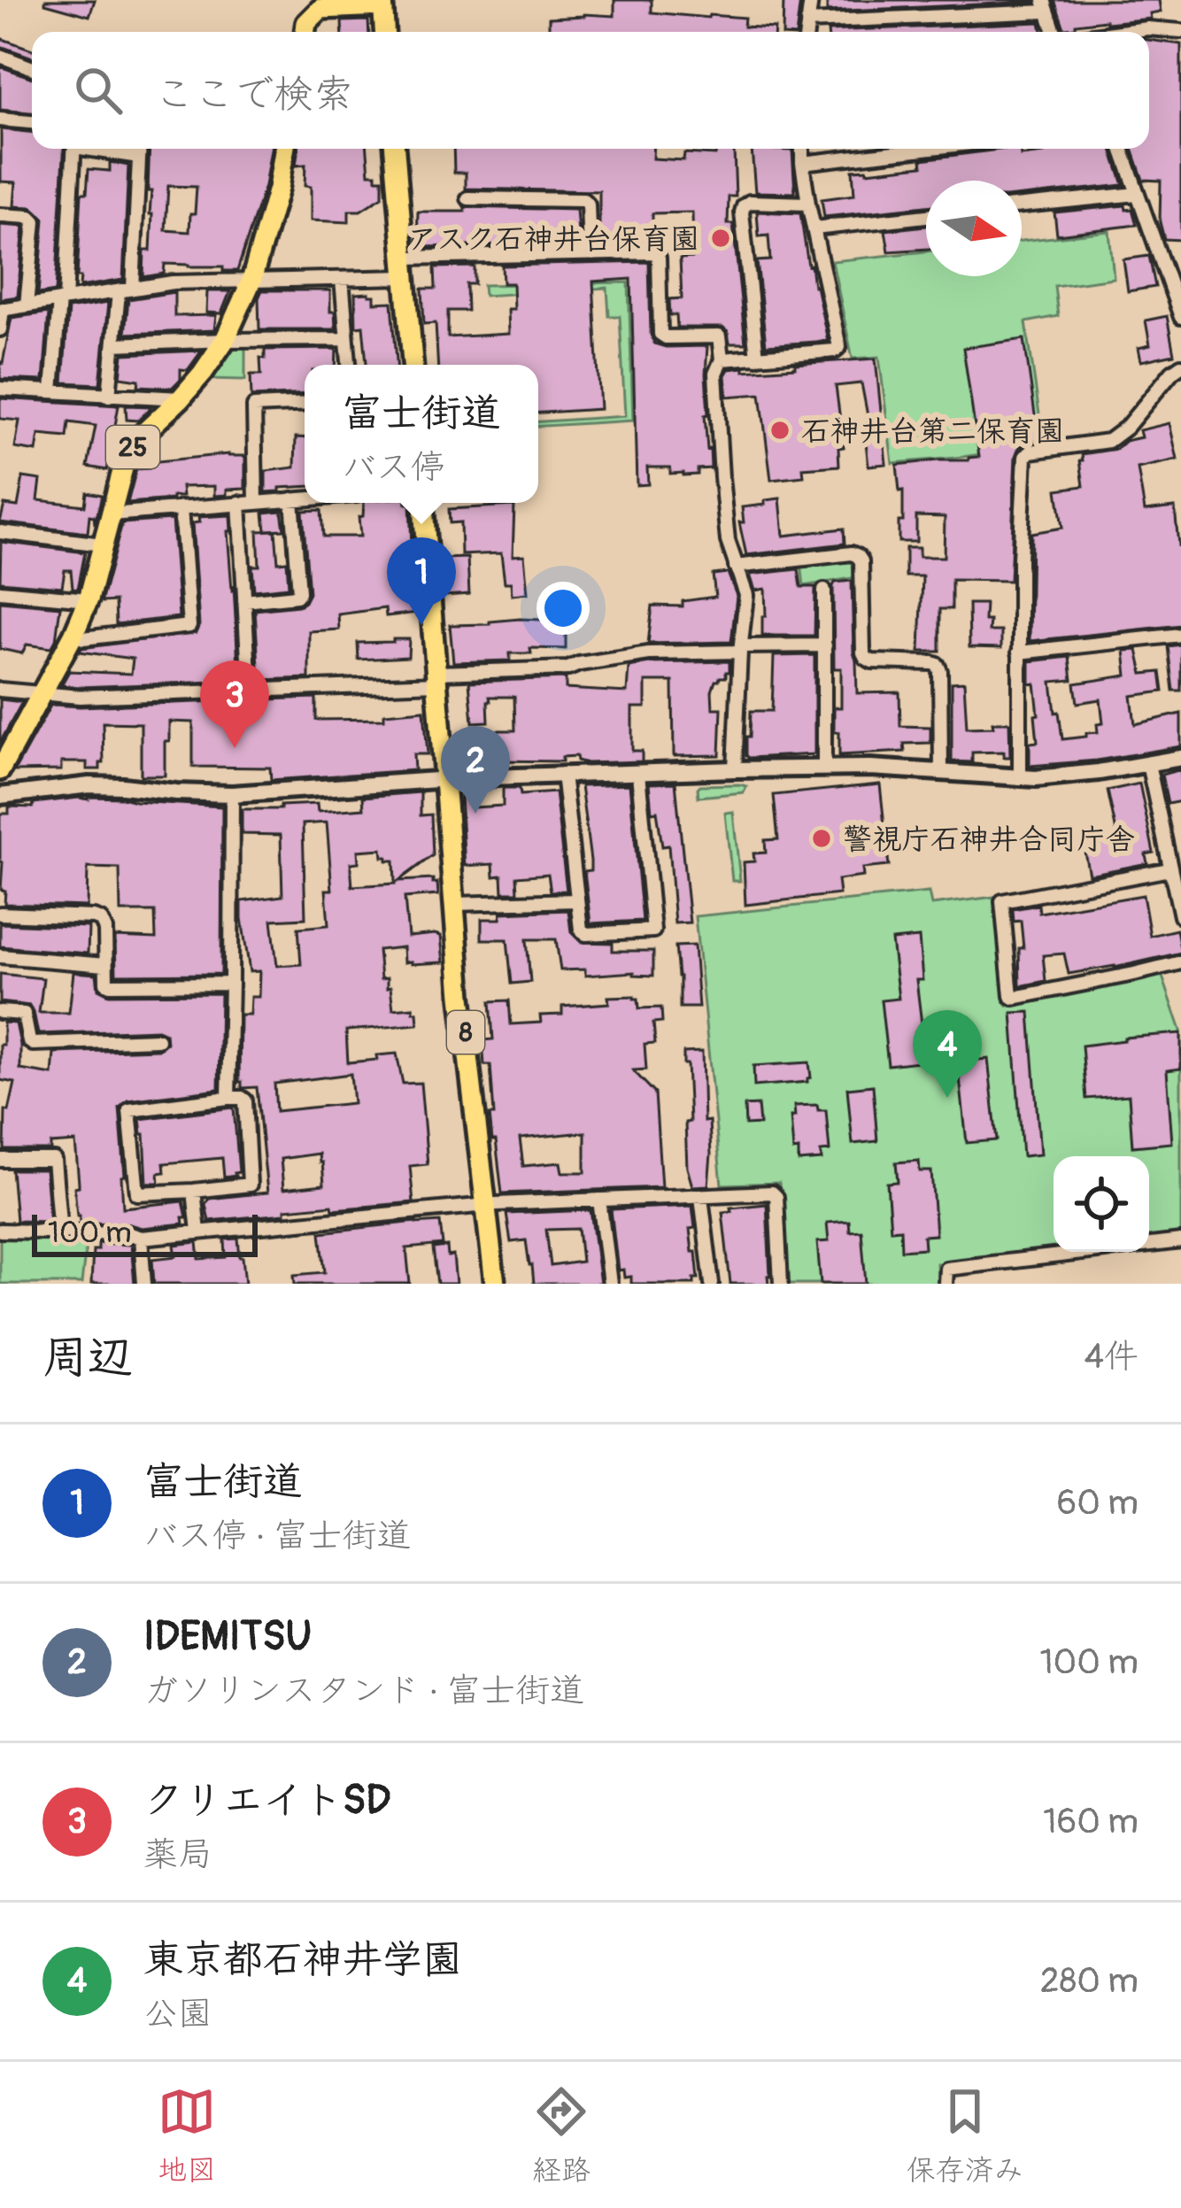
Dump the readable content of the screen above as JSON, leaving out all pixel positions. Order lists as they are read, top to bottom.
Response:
{
  "streets": {
    "main road": ["25", "8"]
  },
  "places": ["アスク石神井台保育園", "石神井台第二保育園", "警視庁石神井合同庁舎"],
  "scale_bar": "100 m",
  "north": "right",
  "page": {
    "search": "ここで検索",
    "popup": ["富士街道", "バス停"],
    "pins": [
      "1",
      "3",
      "2",
      "4"
    ],
    "scale": "100 m",
    "heading": ["周辺", "4件"],
    "list": [
      {
        "mark": "1",
        "name": "富士街道",
        "note": "バス停 · 富士街道",
        "value": "60 m"
      },
      {
        "mark": "2",
        "name": "IDEMITSU",
        "note": "ガソリンスタンド · 富士街道",
        "value": "100 m"
      },
      {
        "mark": "3",
        "name": "クリエイトSD",
        "note": "薬局",
        "value": "160 m"
      },
      {
        "mark": "4",
        "name": "東京都石神井学園",
        "note": "公園",
        "value": "280 m"
      }
    ],
    "nav": ["地図", "経路", "保存済み"]
  }
}
